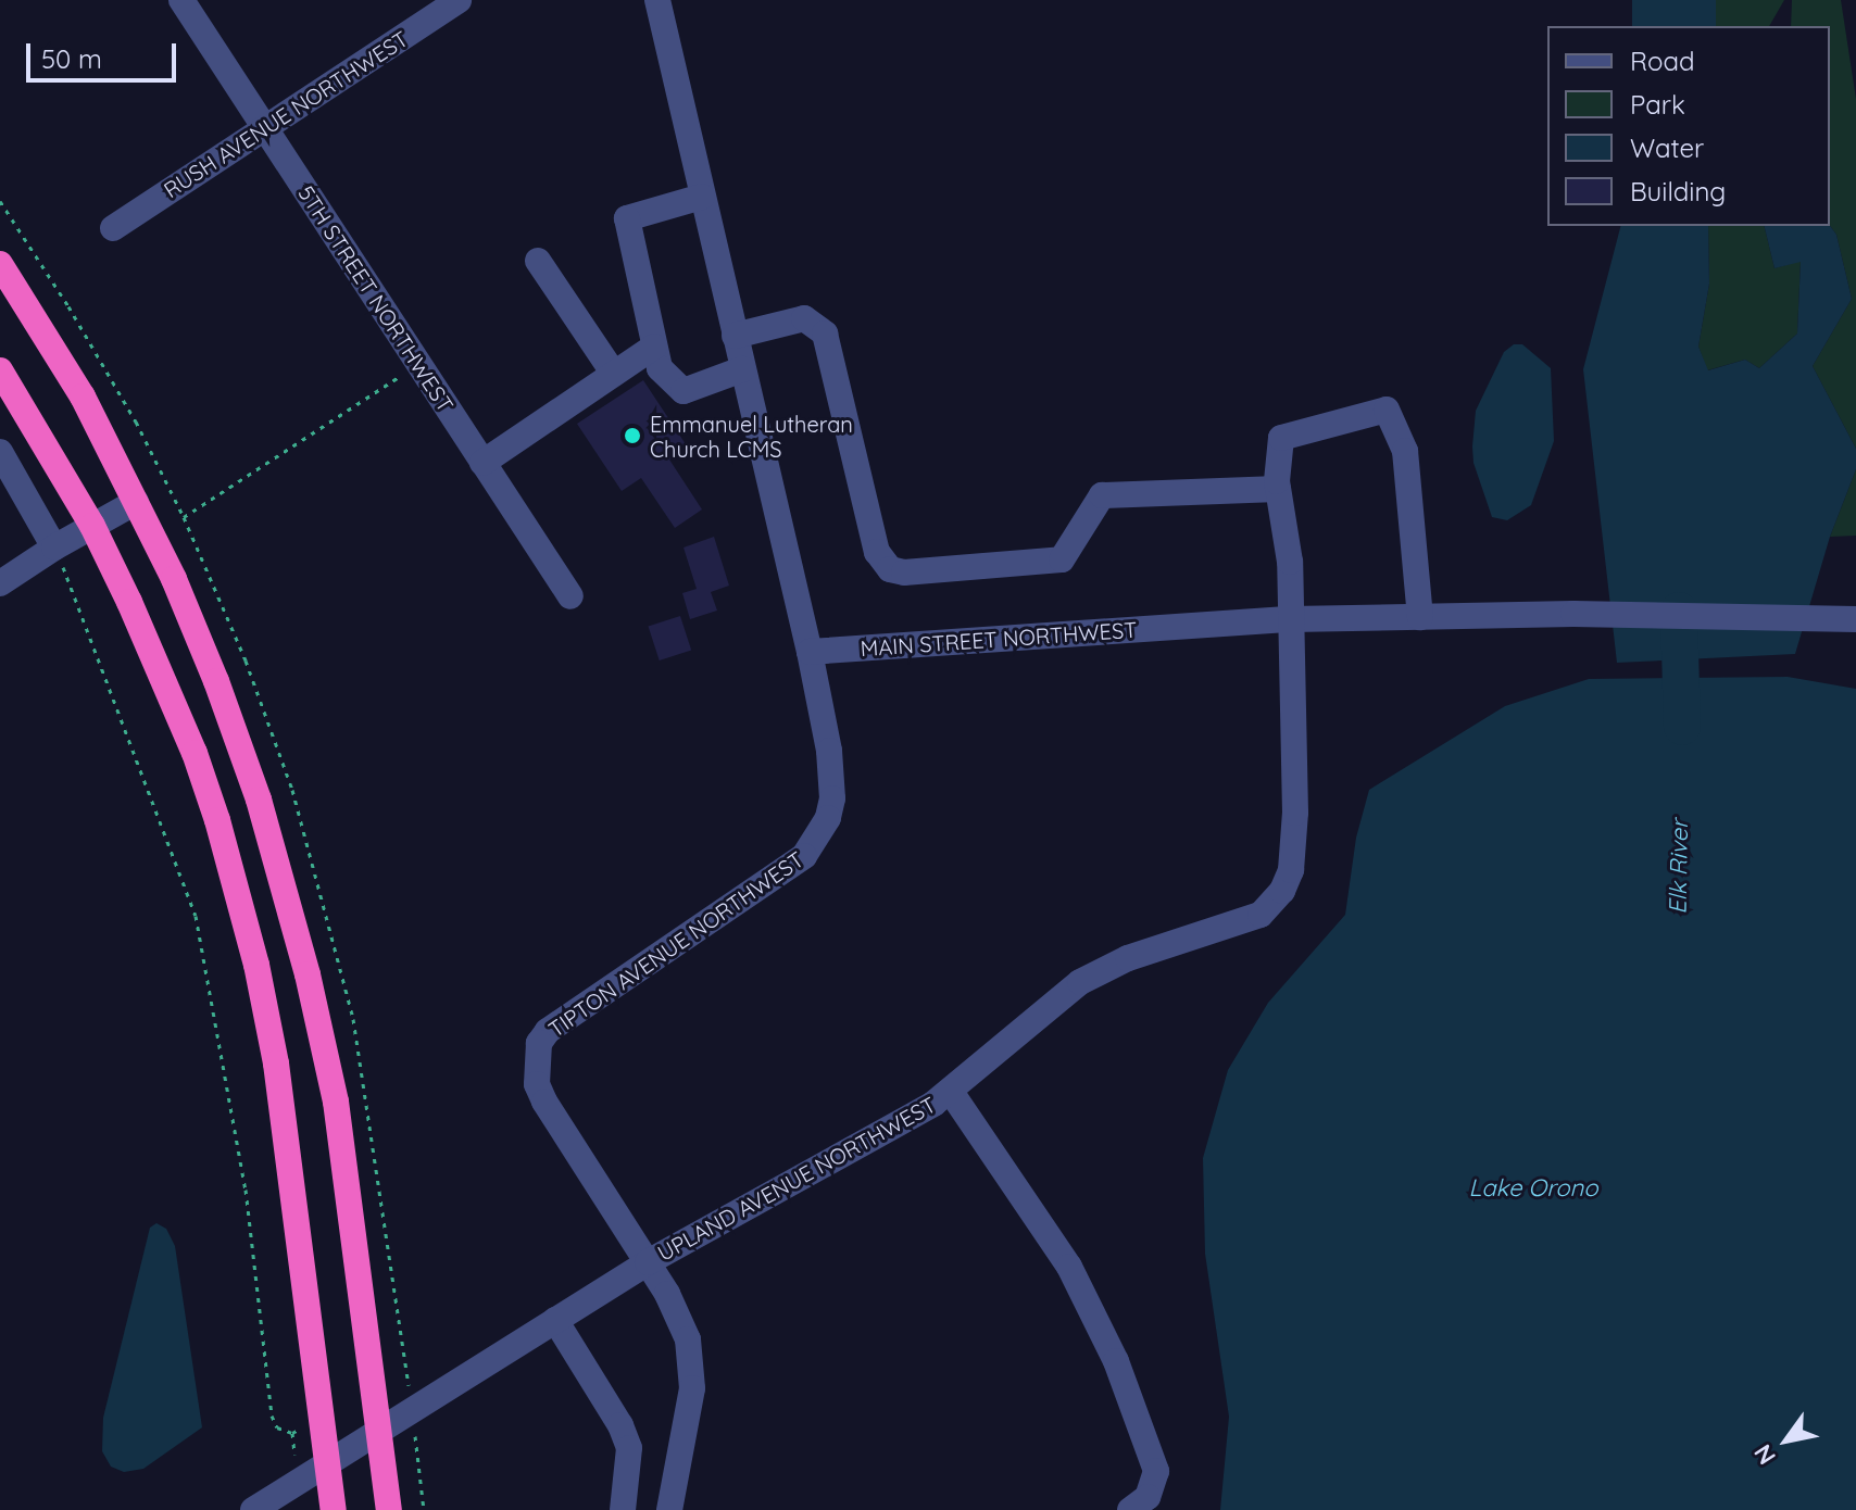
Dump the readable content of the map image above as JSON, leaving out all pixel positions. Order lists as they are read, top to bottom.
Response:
{
  "streets": {
    "street": [
      "RUSH AVENUE NORTHWEST",
      "5TH STREET NORTHWEST",
      "MAIN STREET NORTHWEST",
      "TIPTON AVENUE NORTHWEST",
      "UPLAND AVENUE NORTHWEST"
    ]
  },
  "crossings": [
    ["RUSH AVENUE NORTHWEST", "5TH STREET NORTHWEST"],
    ["MAIN STREET NORTHWEST", "TIPTON AVENUE NORTHWEST"],
    ["MAIN STREET NORTHWEST", "UPLAND AVENUE NORTHWEST"],
    ["TIPTON AVENUE NORTHWEST", "UPLAND AVENUE NORTHWEST"]
  ],
  "water": ["Elk River", "Lake Orono"],
  "places": ["Emmanuel Lutheran Church LCMS"],
  "legend": [
    "Road",
    "Park",
    "Water",
    "Building"
  ],
  "scale_bar": "50 m",
  "north": "bottom left"
}
